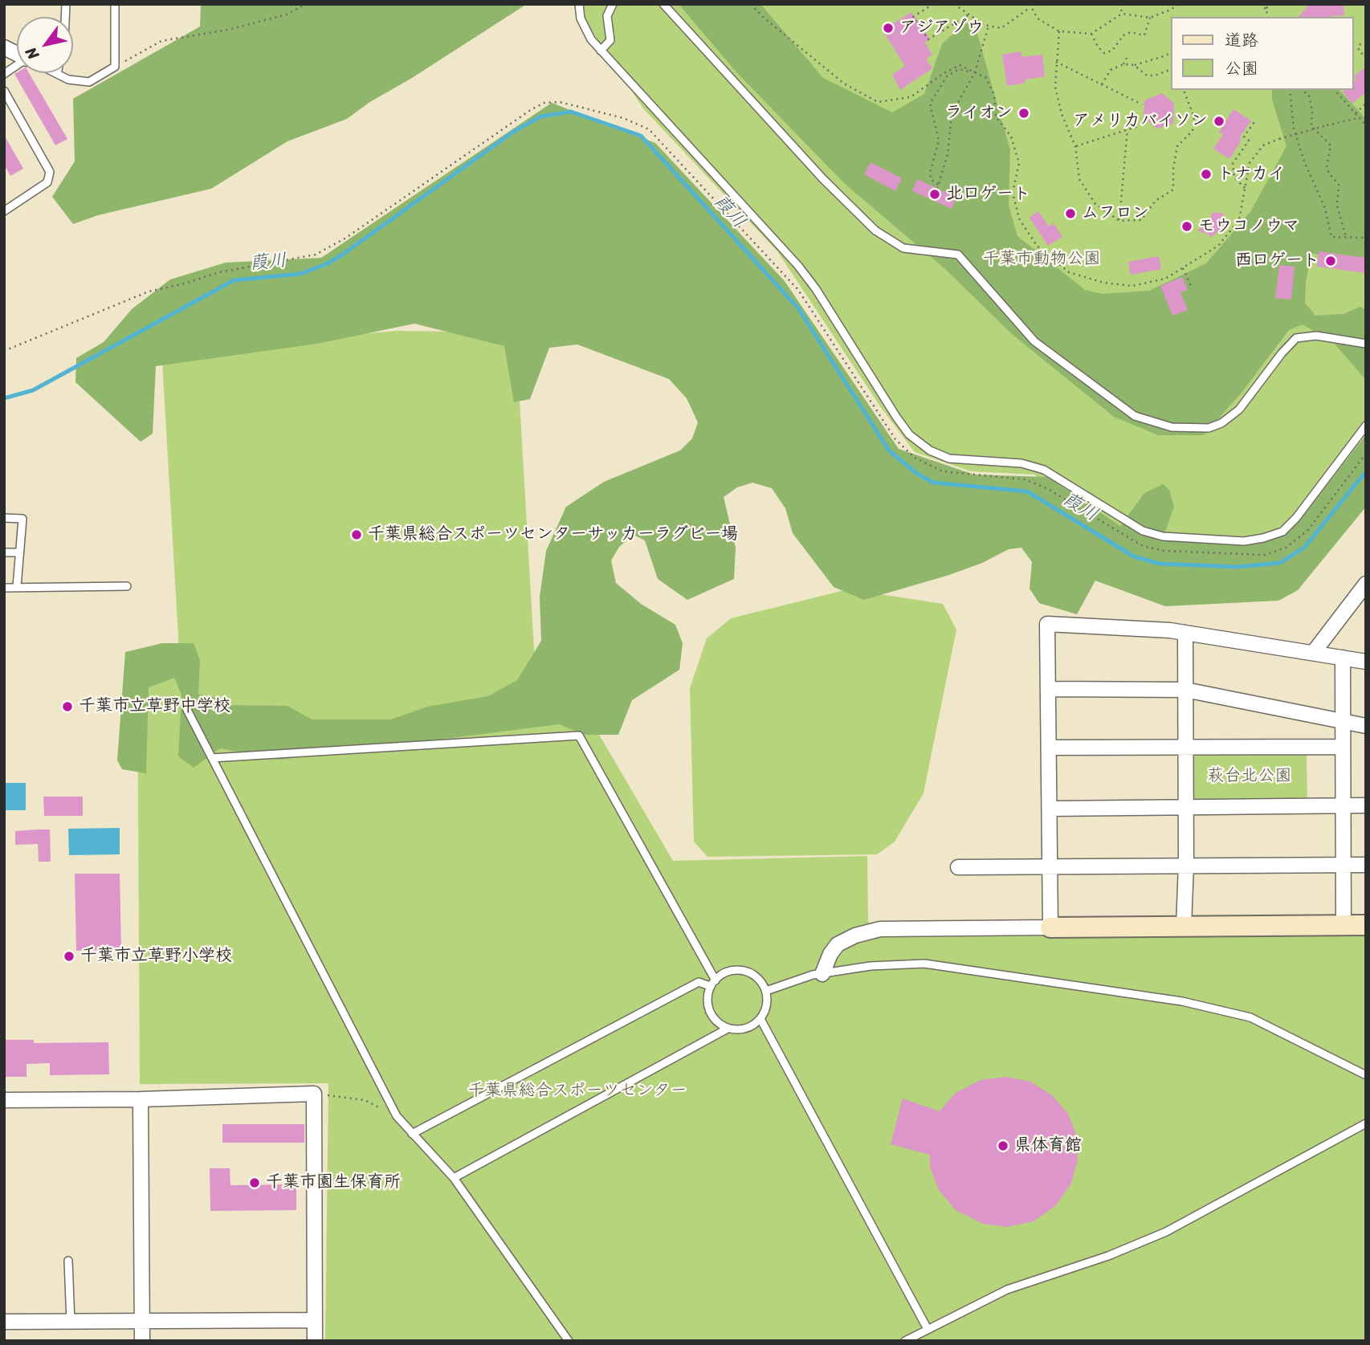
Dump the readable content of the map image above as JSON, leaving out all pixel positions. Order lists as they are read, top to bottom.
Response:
{
  "water": ["葭川"],
  "parks": ["千葉市動物公園", "萩台北公園", "千葉県総合スポーツセンター"],
  "places": [
    "アジアゾウ",
    "ライオン",
    "アメリカバイソン",
    "トナカイ",
    "北口ゲート",
    "ムフロン",
    "モウコノウマ",
    "西口ゲート",
    "千葉県総合スポーツセンターサッカーラグビー場",
    "千葉市立草野中学校",
    "千葉市立草野小学校",
    "県体育館",
    "千葉市園生保育所"
  ],
  "legend": ["道路", "公園"],
  "north": "bottom left"
}
